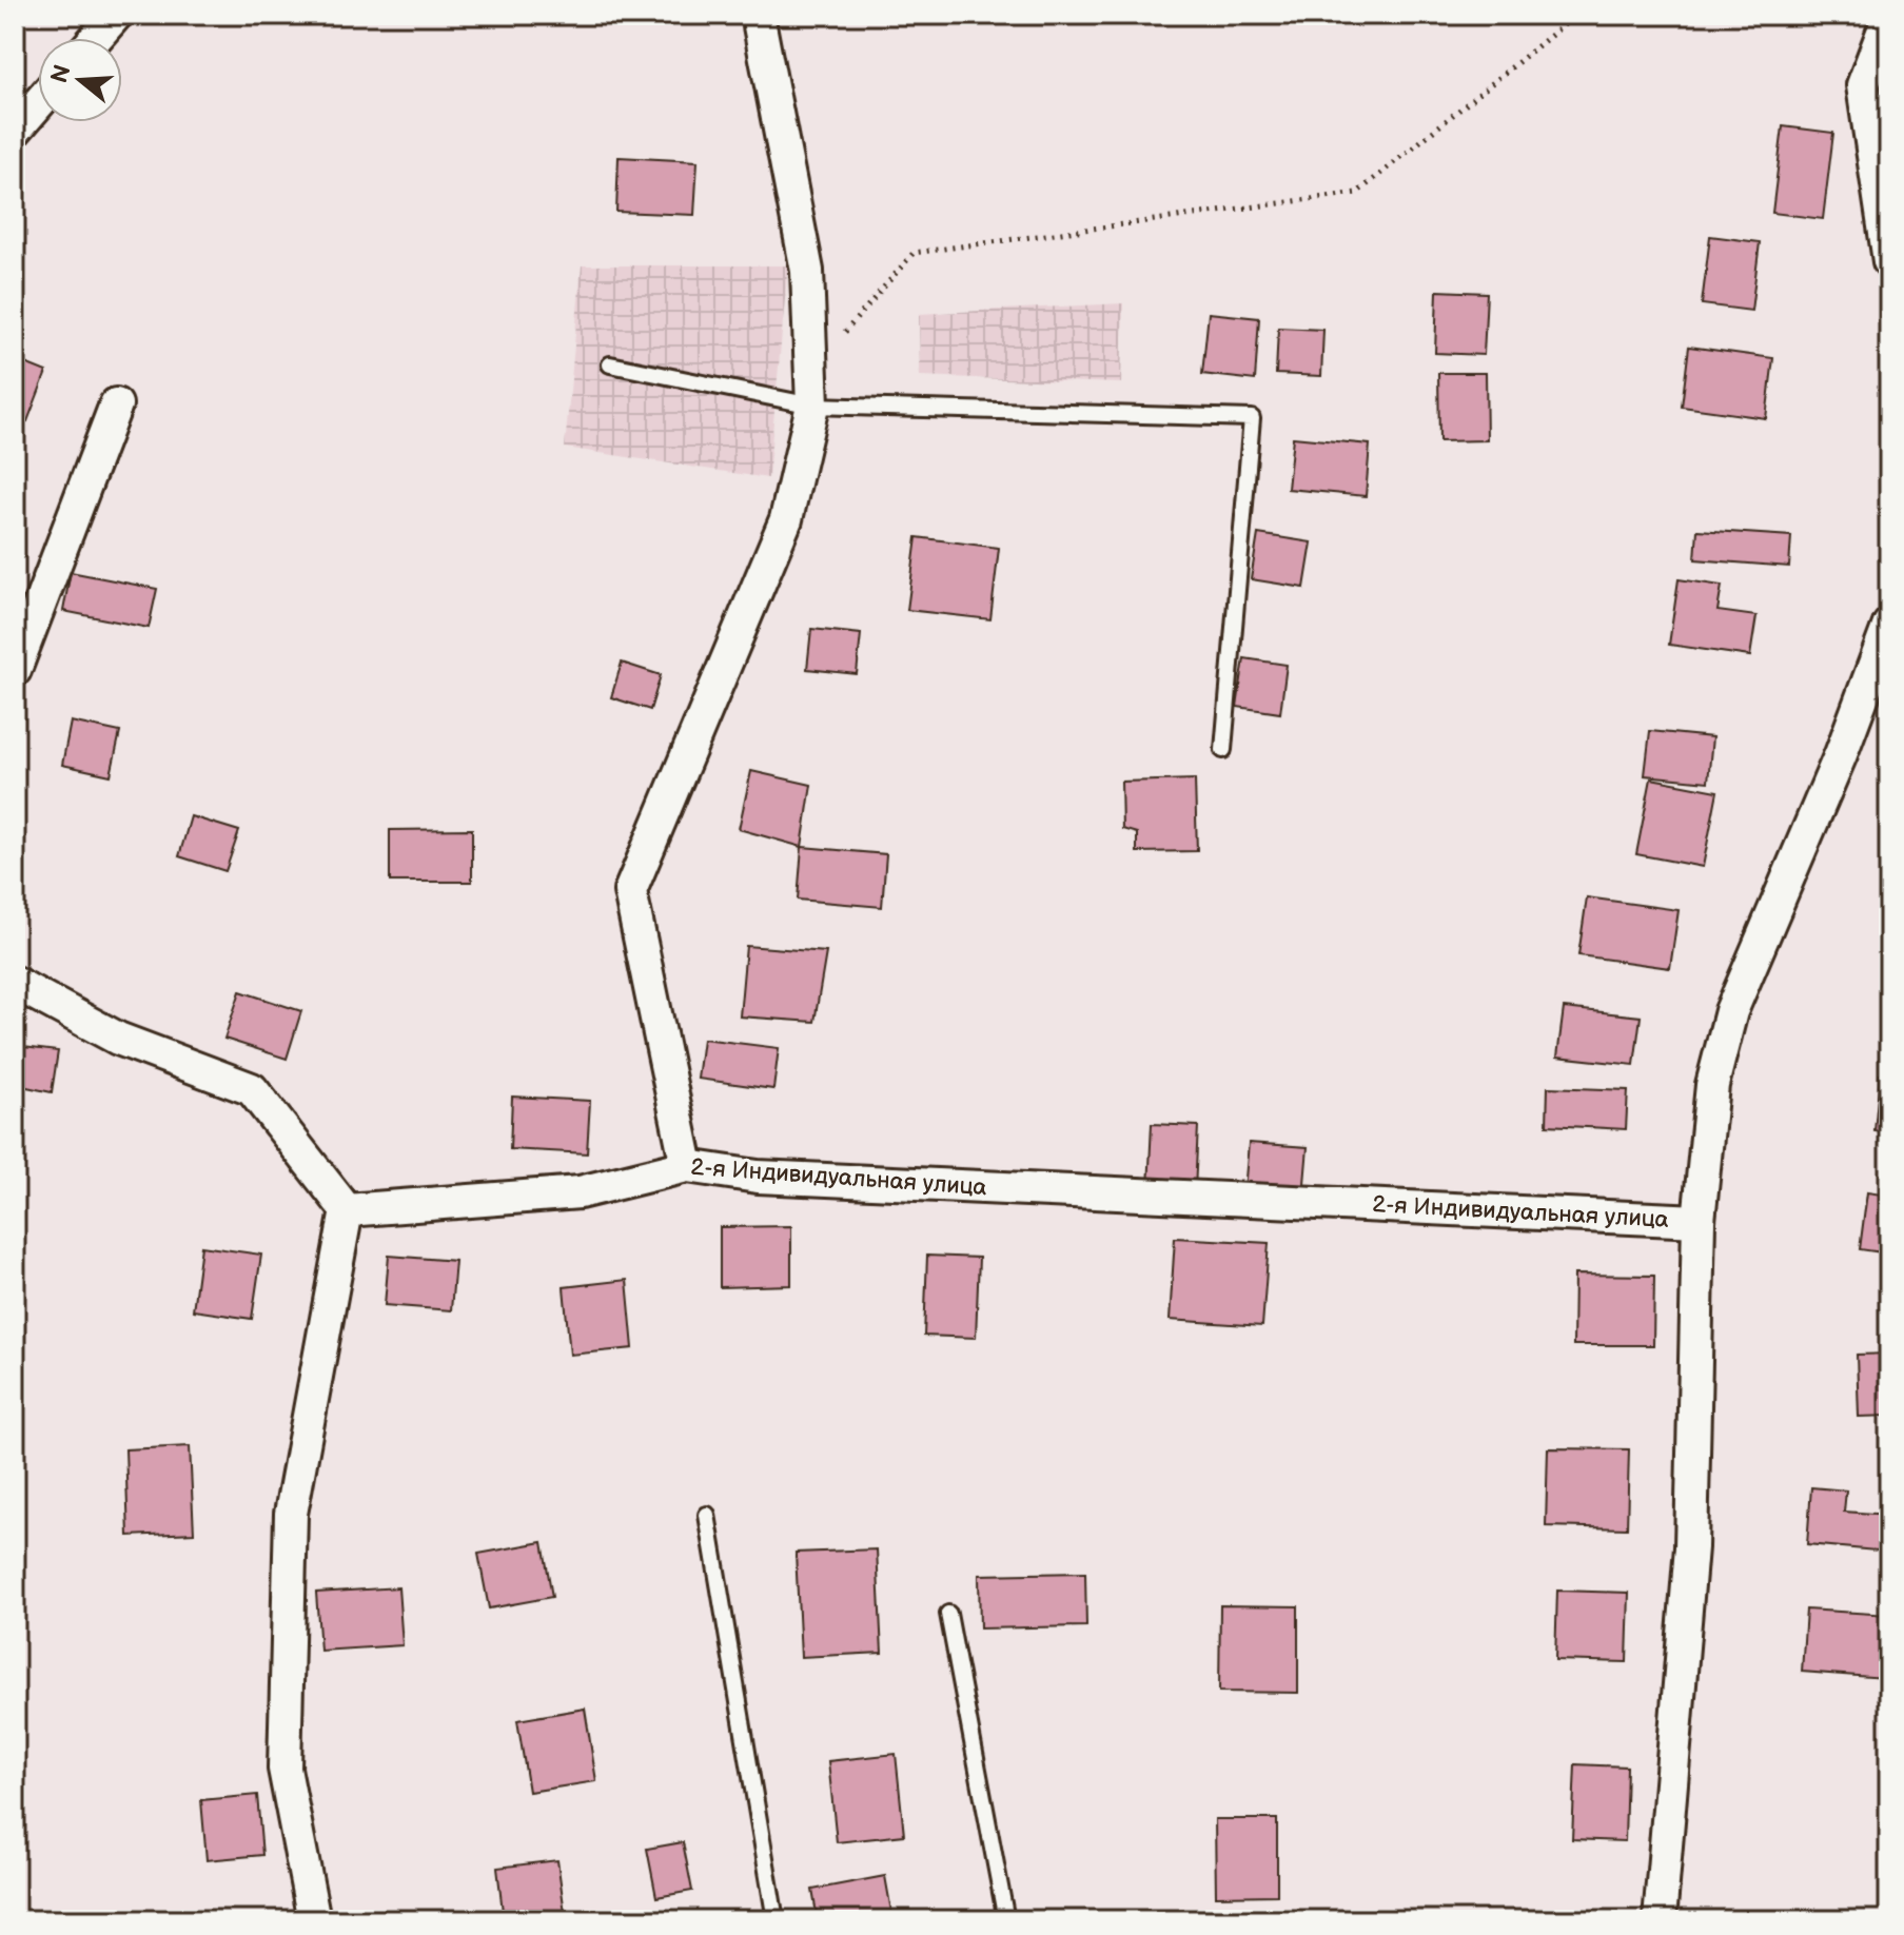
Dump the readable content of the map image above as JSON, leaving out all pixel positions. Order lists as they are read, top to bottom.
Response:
{
  "streets": {
    "street": ["2-я Индивидуальная улица"]
  },
  "north": "left"
}
